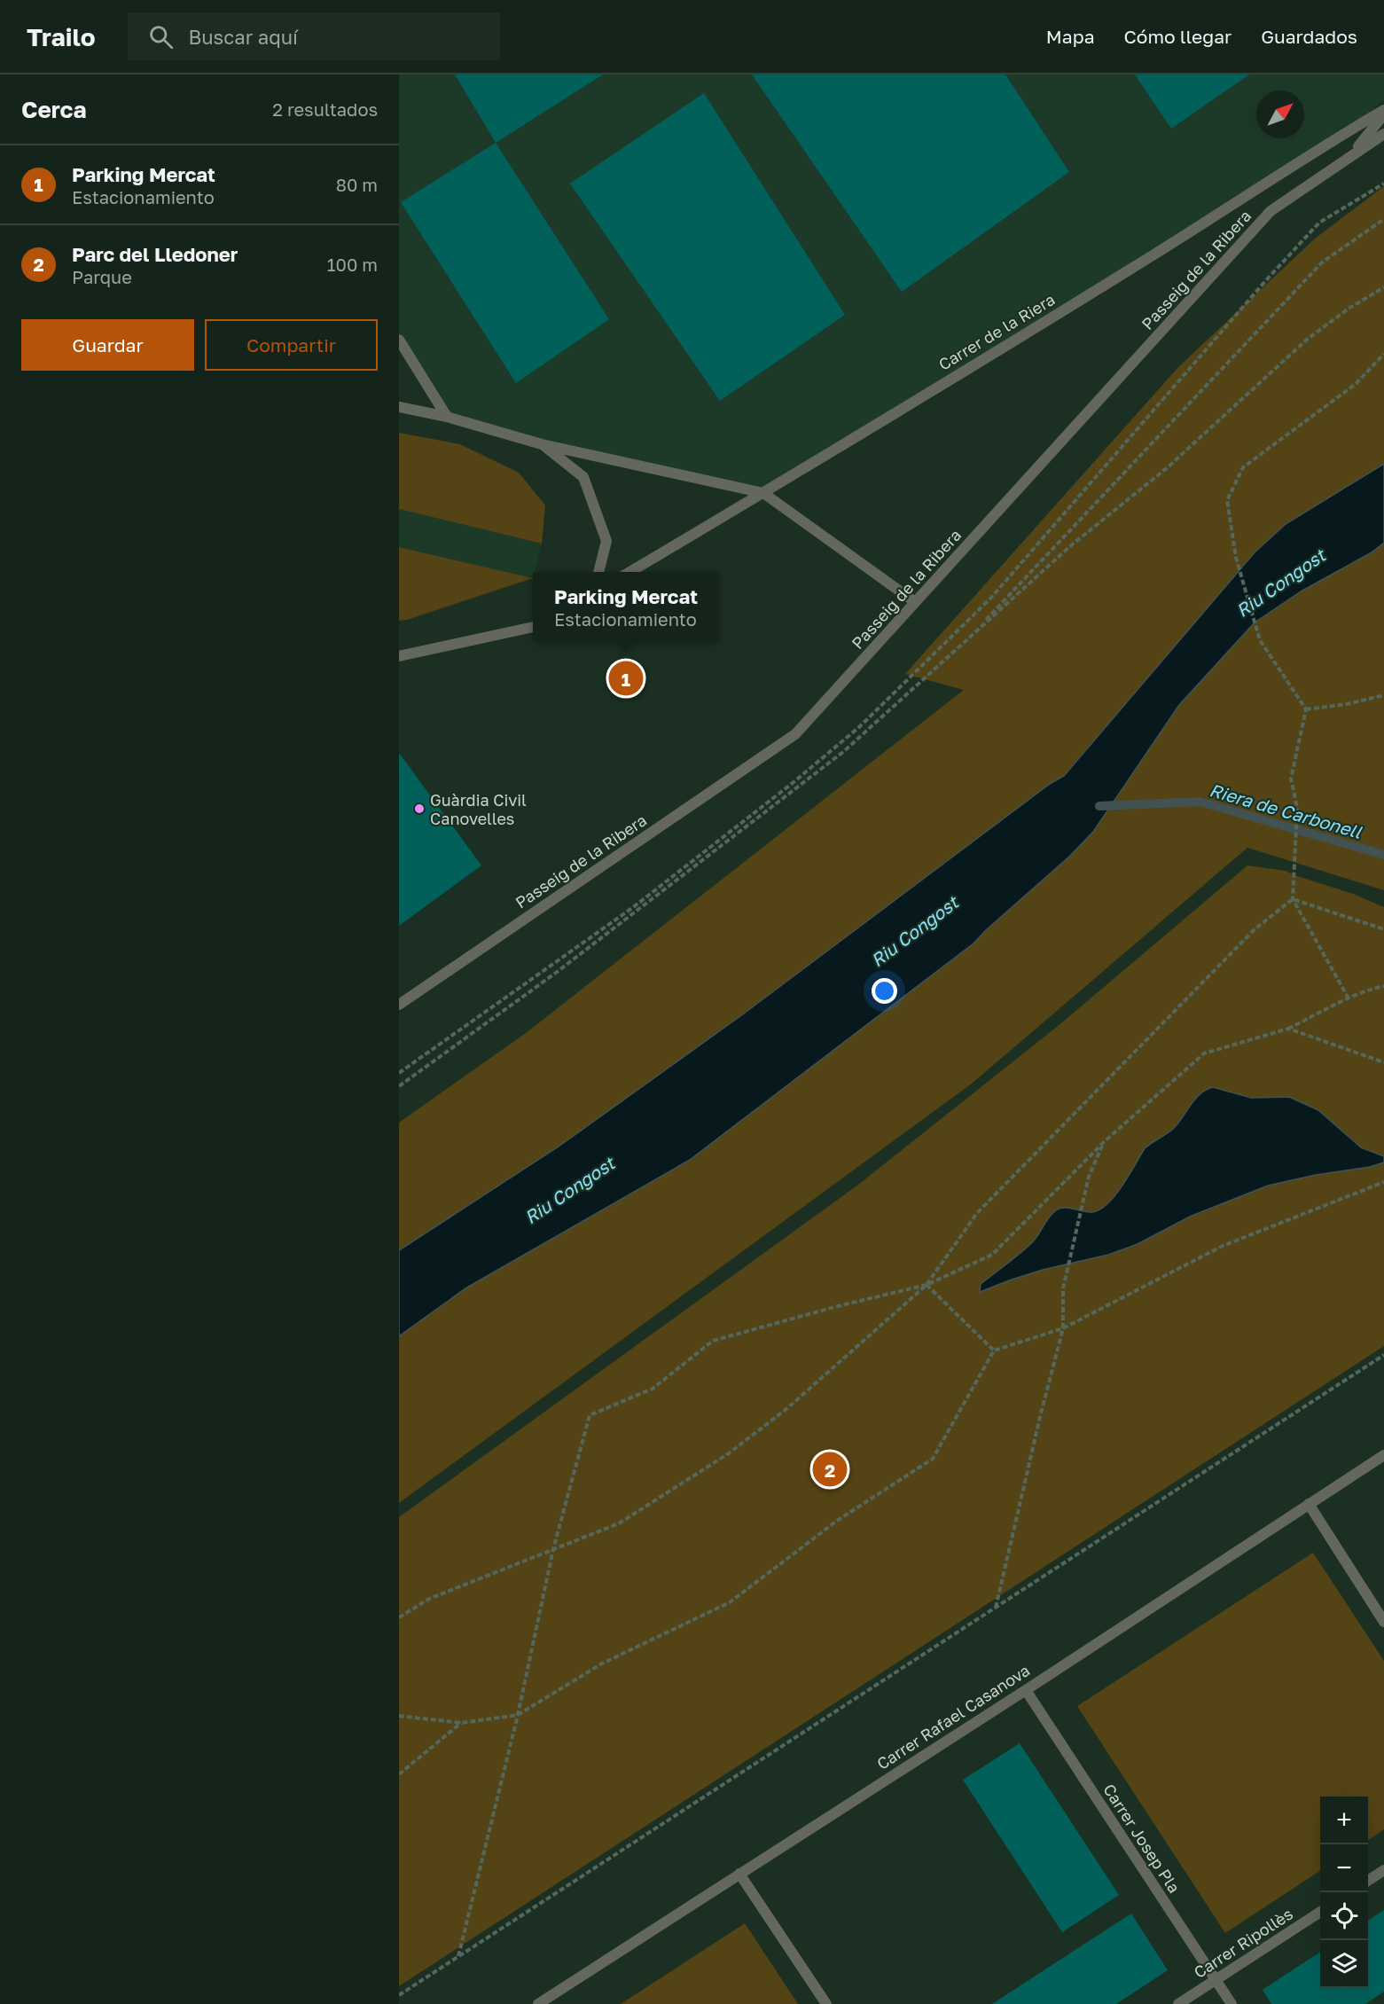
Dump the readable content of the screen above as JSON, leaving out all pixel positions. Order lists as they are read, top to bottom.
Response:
{
  "streets": {
    "street": [
      "Passeig de la Ribera",
      "Carrer de la Riera",
      "Carrer Rafael Casanova",
      "Carrer Josep Pla",
      "Carrer Ripollès"
    ]
  },
  "crossings": [
    ["Carrer Rafael Casanova", "Carrer Josep Pla"],
    ["Carrer Josep Pla", "Carrer Ripollès"]
  ],
  "water": ["Riu Congost", "Riera de Carbonell"],
  "places": ["Guàrdia Civil Canovelles"],
  "north": "top right",
  "page": {
    "header": "Trailo",
    "search": "Buscar aquí",
    "nav": ["Mapa", "Cómo llegar", "Guardados"],
    "heading": ["Cerca", "2 resultados"],
    "list": [
      {
        "mark": "1",
        "name": "Parking Mercat",
        "note": "Estacionamiento",
        "value": "80 m"
      },
      {
        "mark": "2",
        "name": "Parc del Lledoner",
        "note": "Parque",
        "value": "100 m"
      }
    ],
    "buttons": ["Guardar", "Compartir"],
    "popup": ["Parking Mercat", "Estacionamiento"],
    "pins": ["1", "2"],
    "map_buttons": ["+", "−"]
  }
}
